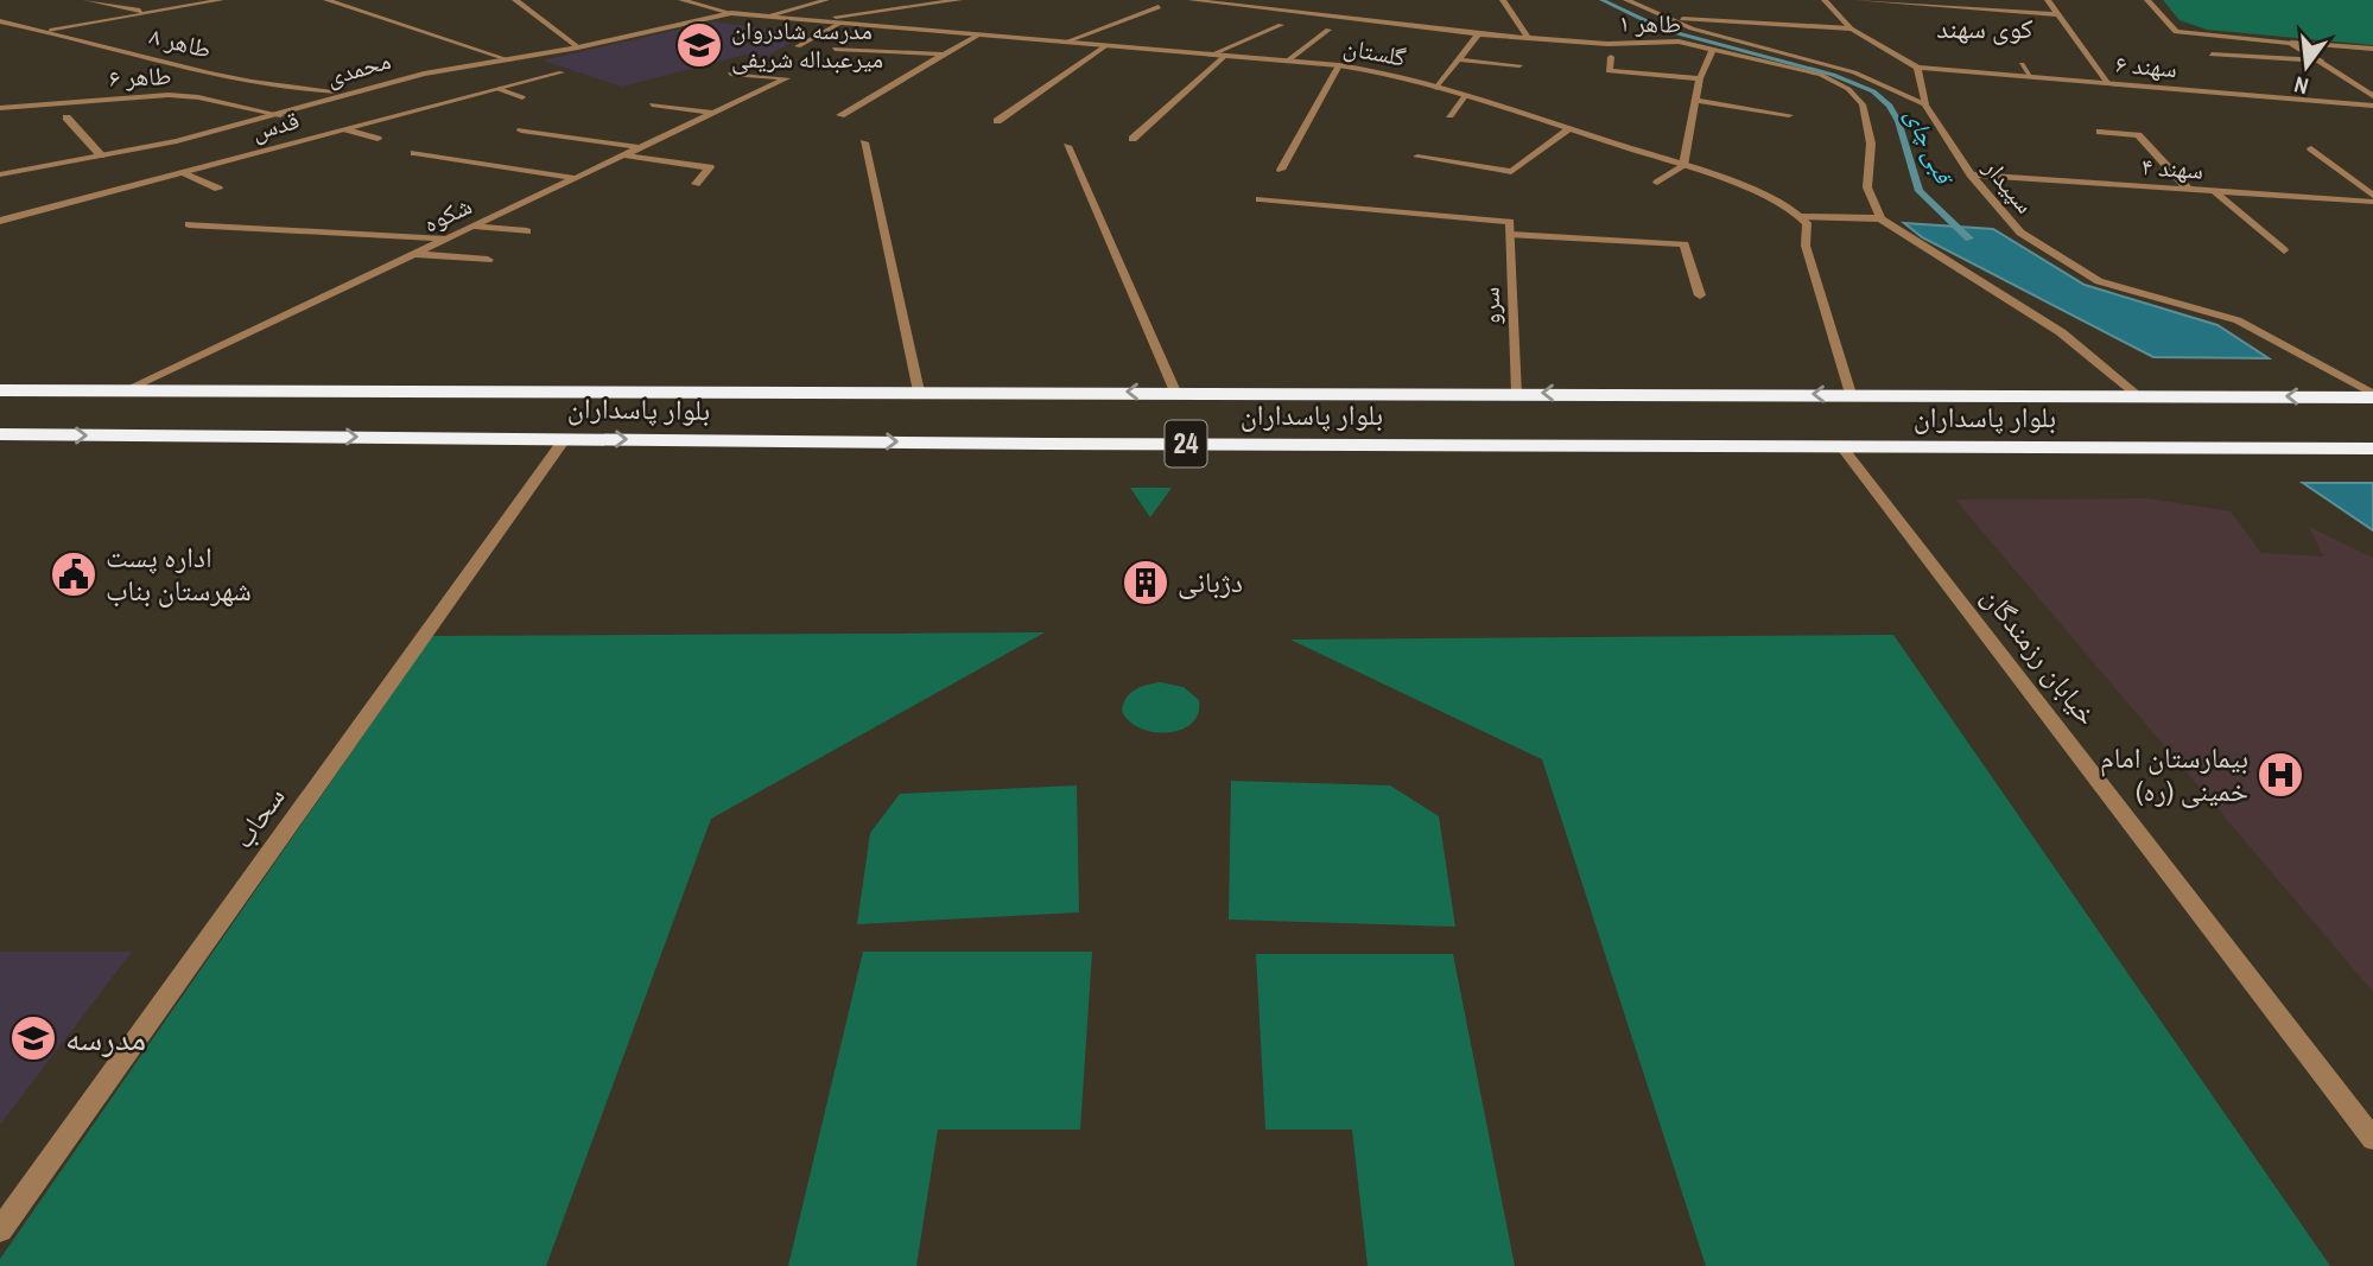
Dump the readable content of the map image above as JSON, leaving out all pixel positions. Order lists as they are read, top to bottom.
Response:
{
  "streets": {
    "highway": ["بلوار پاسداران", "24"],
    "street": [
      "طاهر ۱",
      "طاهر ۸",
      "گلستان",
      "سهند ۶",
      "محمدی",
      "طاهر ۶",
      "قدس",
      "سهند ۴",
      "سپیدار",
      "شکوه",
      "سرو",
      "خیابان رزمندگان",
      "سحاب"
    ]
  },
  "crossings": [
    ["طاهر ۸", "محمدی"],
    ["گلستان", "محمدی"],
    ["محمدی", "طاهر ۶"],
    ["سهند ۴", "سپیدار"],
    ["سپیدار", "بلوار پاسداران"],
    ["شکوه", "بلوار پاسداران"],
    ["سرو", "بلوار پاسداران"],
    ["بلوار پاسداران", "خیابان رزمندگان"],
    ["بلوار پاسداران", "سحاب"]
  ],
  "districts": ["کوی سهند"],
  "water": ["قبی چای"],
  "places": {
    "school or university": ["مدرسه شادروان میرعبداله شریفی", "مدرسه"],
    "public building": ["اداره پست شهرستان بناب"],
    "building": ["دژبانی"],
    "hospital": ["بیمارستان امام خمینی (ره)"]
  },
  "north": "bottom"
}
